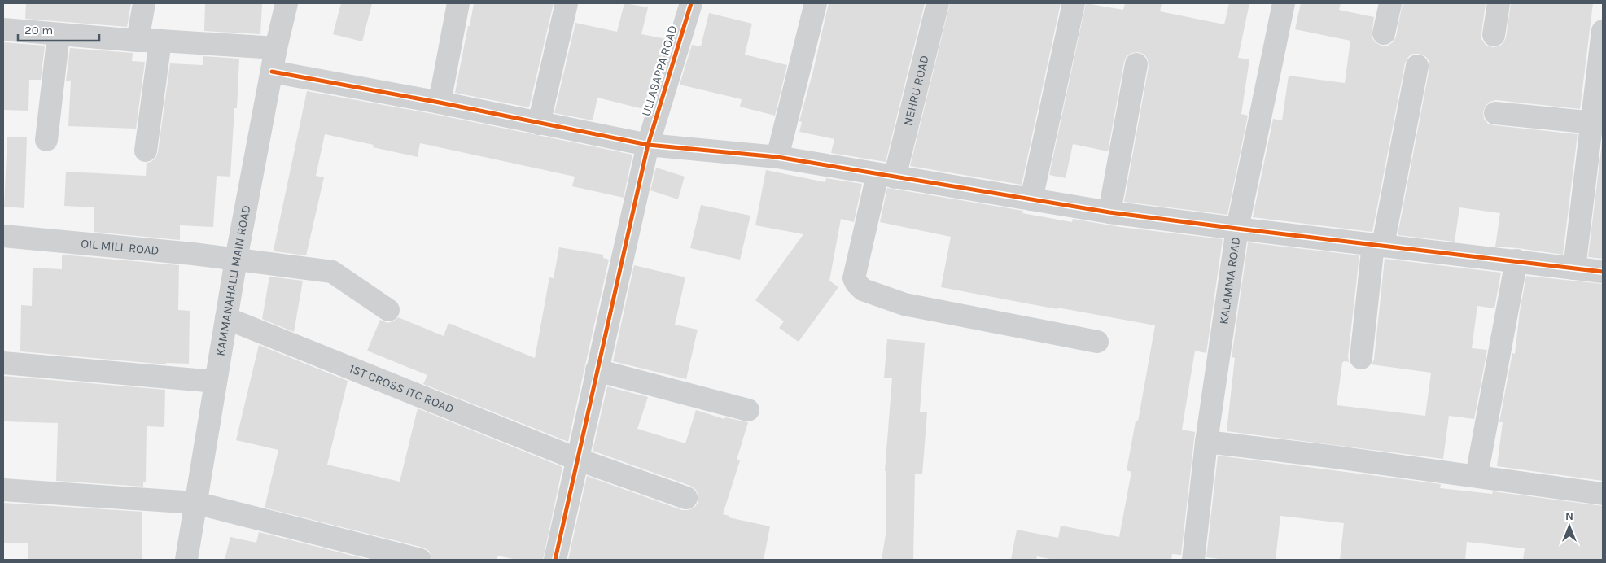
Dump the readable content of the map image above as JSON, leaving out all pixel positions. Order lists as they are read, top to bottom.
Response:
{
  "streets": {
    "street": [
      "ULLASAPPA ROAD",
      "NEHRU ROAD",
      "OIL MILL ROAD",
      "KALAMMA ROAD",
      "KAMMANAHALLI MAIN ROAD",
      "1ST CROSS ITC ROAD"
    ]
  },
  "crossings": [
    ["ULLASAPPA ROAD", "1ST CROSS ITC ROAD"],
    ["OIL MILL ROAD", "KAMMANAHALLI MAIN ROAD"],
    ["KAMMANAHALLI MAIN ROAD", "1ST CROSS ITC ROAD"]
  ],
  "scale_bar": "20 m",
  "north": "top"
}
